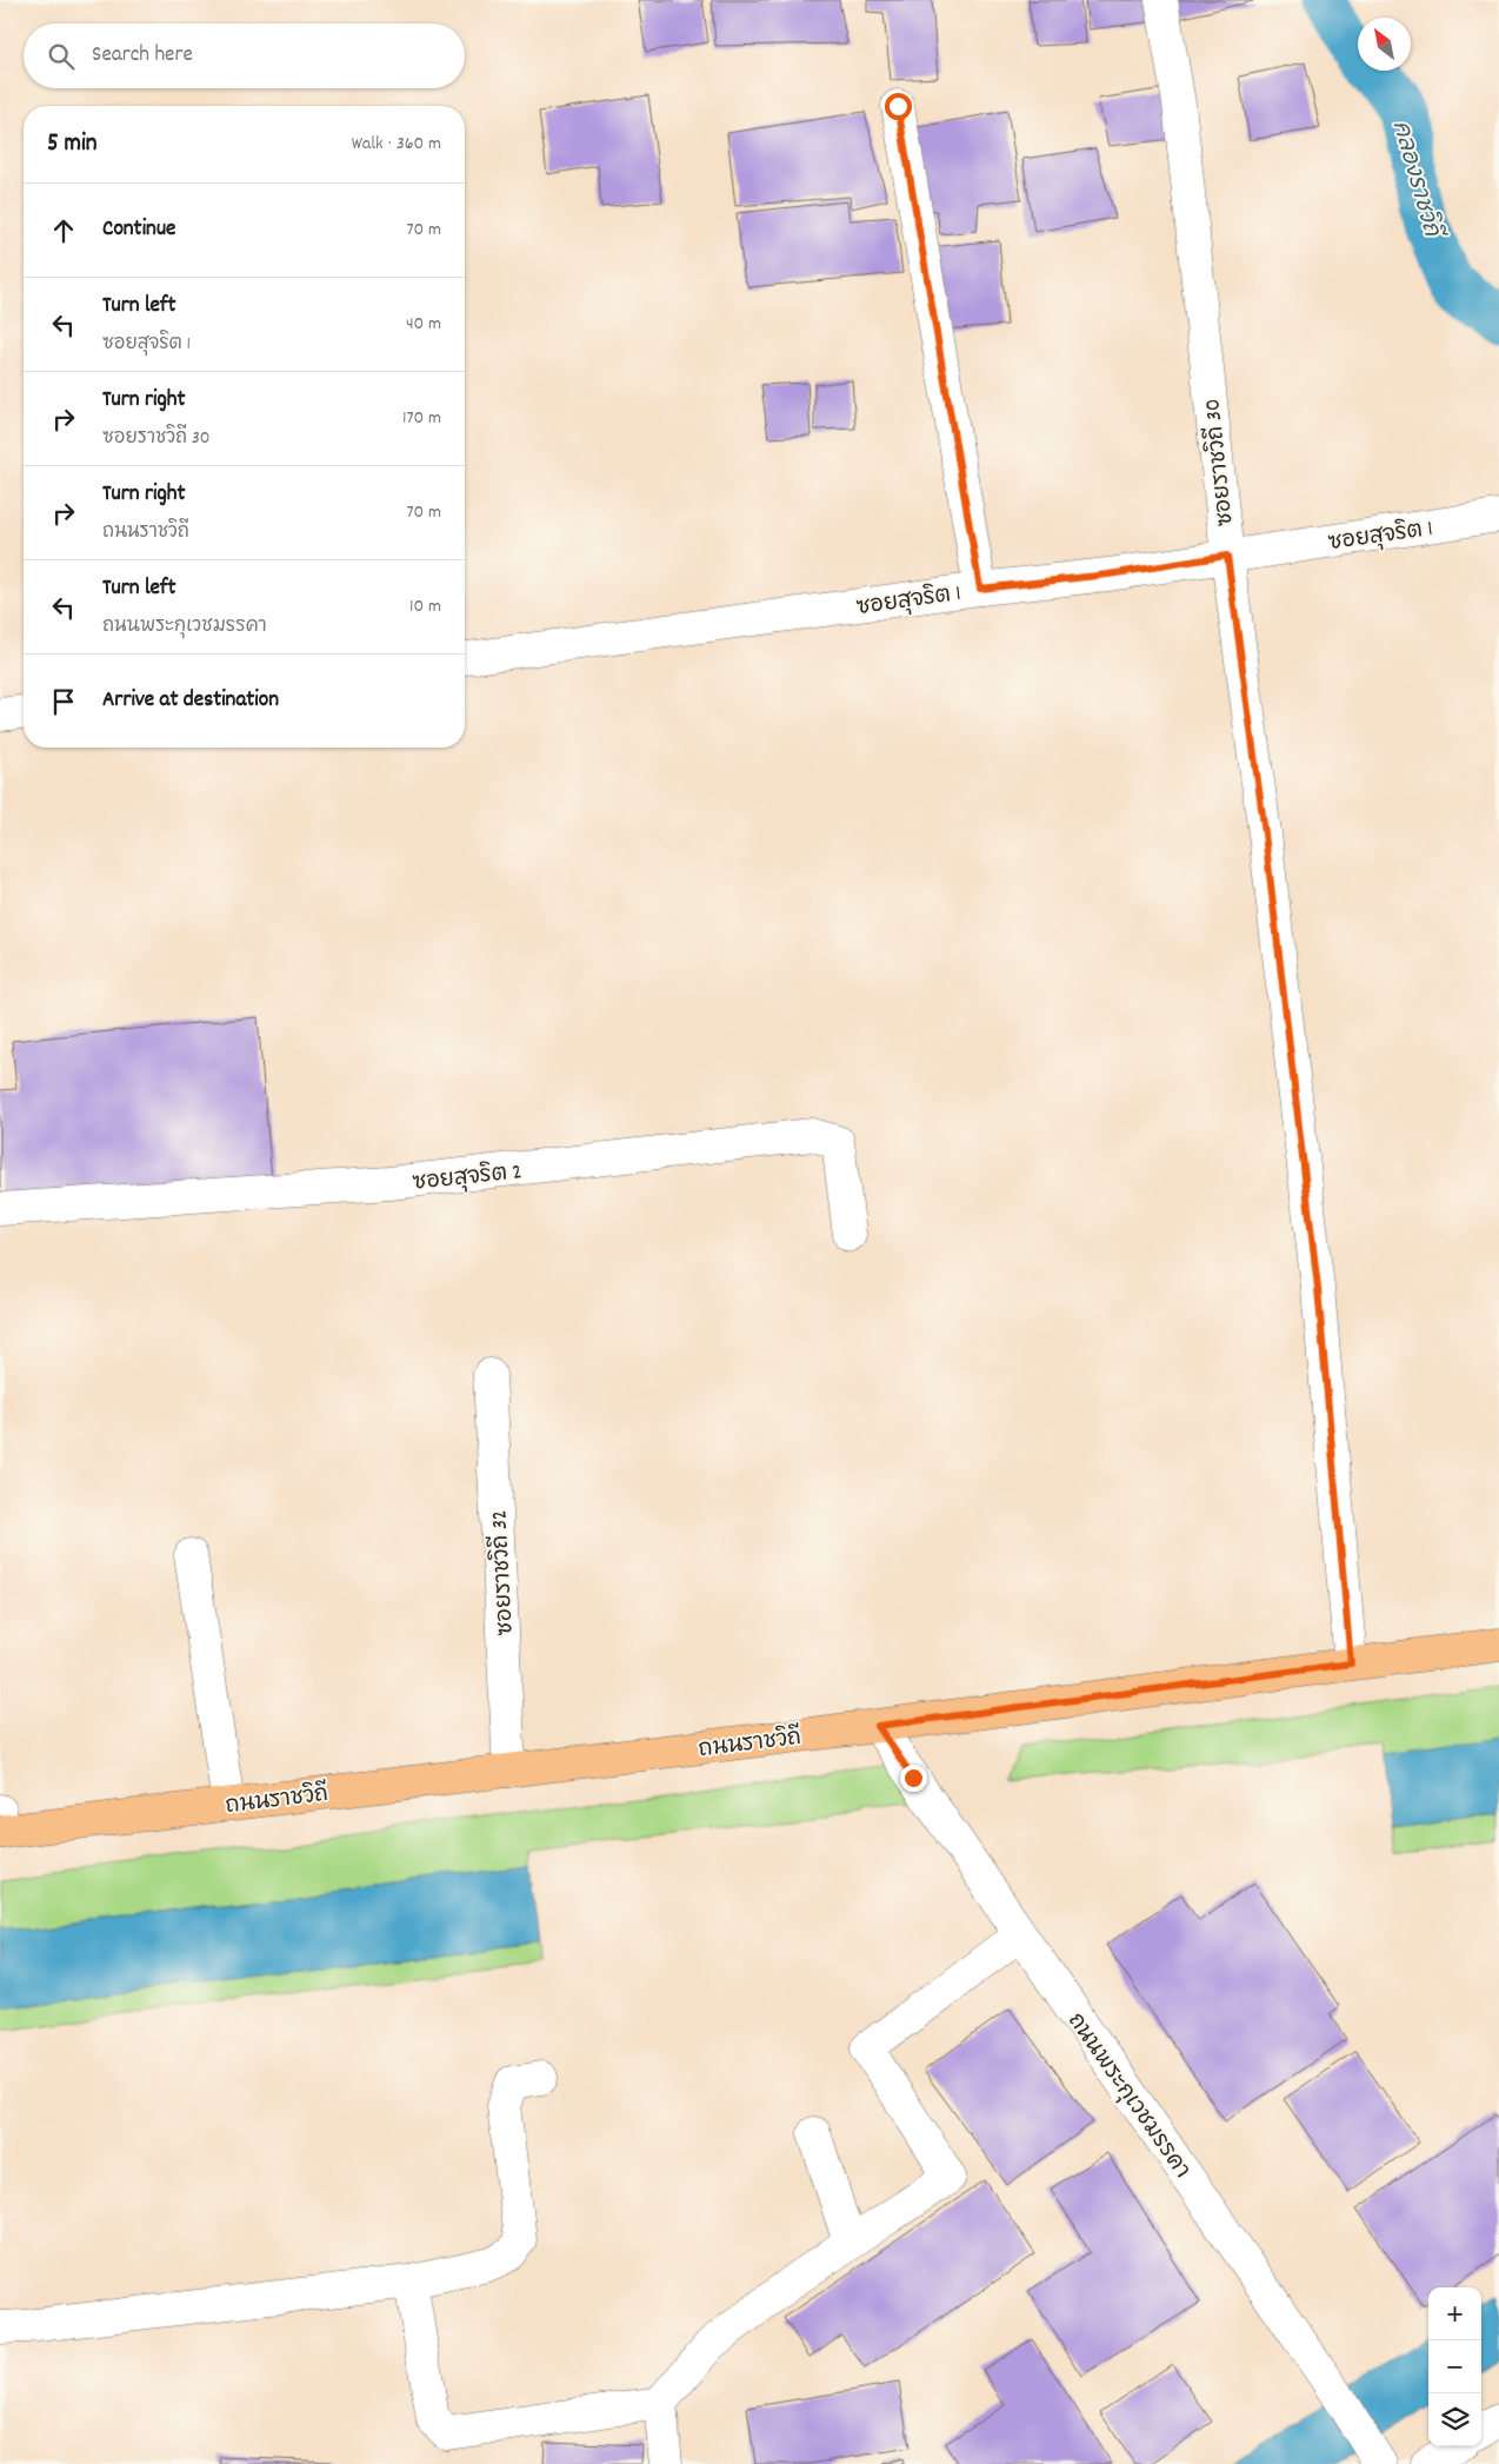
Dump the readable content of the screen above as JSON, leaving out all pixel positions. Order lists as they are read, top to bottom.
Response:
{
  "streets": {
    "main road": ["ถนนราชวิถี"],
    "street": [
      "ซอยราชวิถี 30",
      "ซอยสุจริต 1",
      "ซอยสุจริต 2",
      "ซอยราชวิถี 32",
      "ถนนพระกุเวชมรรคา"
    ]
  },
  "crossings": [
    ["ซอยราชวิถี 30", "ซอยสุจริต 1"],
    ["ซอยราชวิถี 30", "ถนนราชวิถี"],
    ["ซอยราชวิถี 32", "ถนนราชวิถี"],
    ["ถนนราชวิถี", "ถนนพระกุเวชมรรคา"]
  ],
  "water": ["คลองราชวิถี"],
  "north": "top left",
  "page": {
    "search": "Search here",
    "heading": ["5 min", "Walk · 360 m"],
    "list": [
      ["Continue", "70 m"],
      ["Turn left", "ซอยสุจริต 1", "40 m"],
      ["Turn right", "ซอยราชวิถี 30", "170 m"],
      ["Turn right", "ถนนราชวิถี", "70 m"],
      ["Turn left", "ถนนพระกุเวชมรรคา", "10 m"],
      "Arrive at destination"
    ],
    "map_buttons": ["+", "−"]
  }
}
